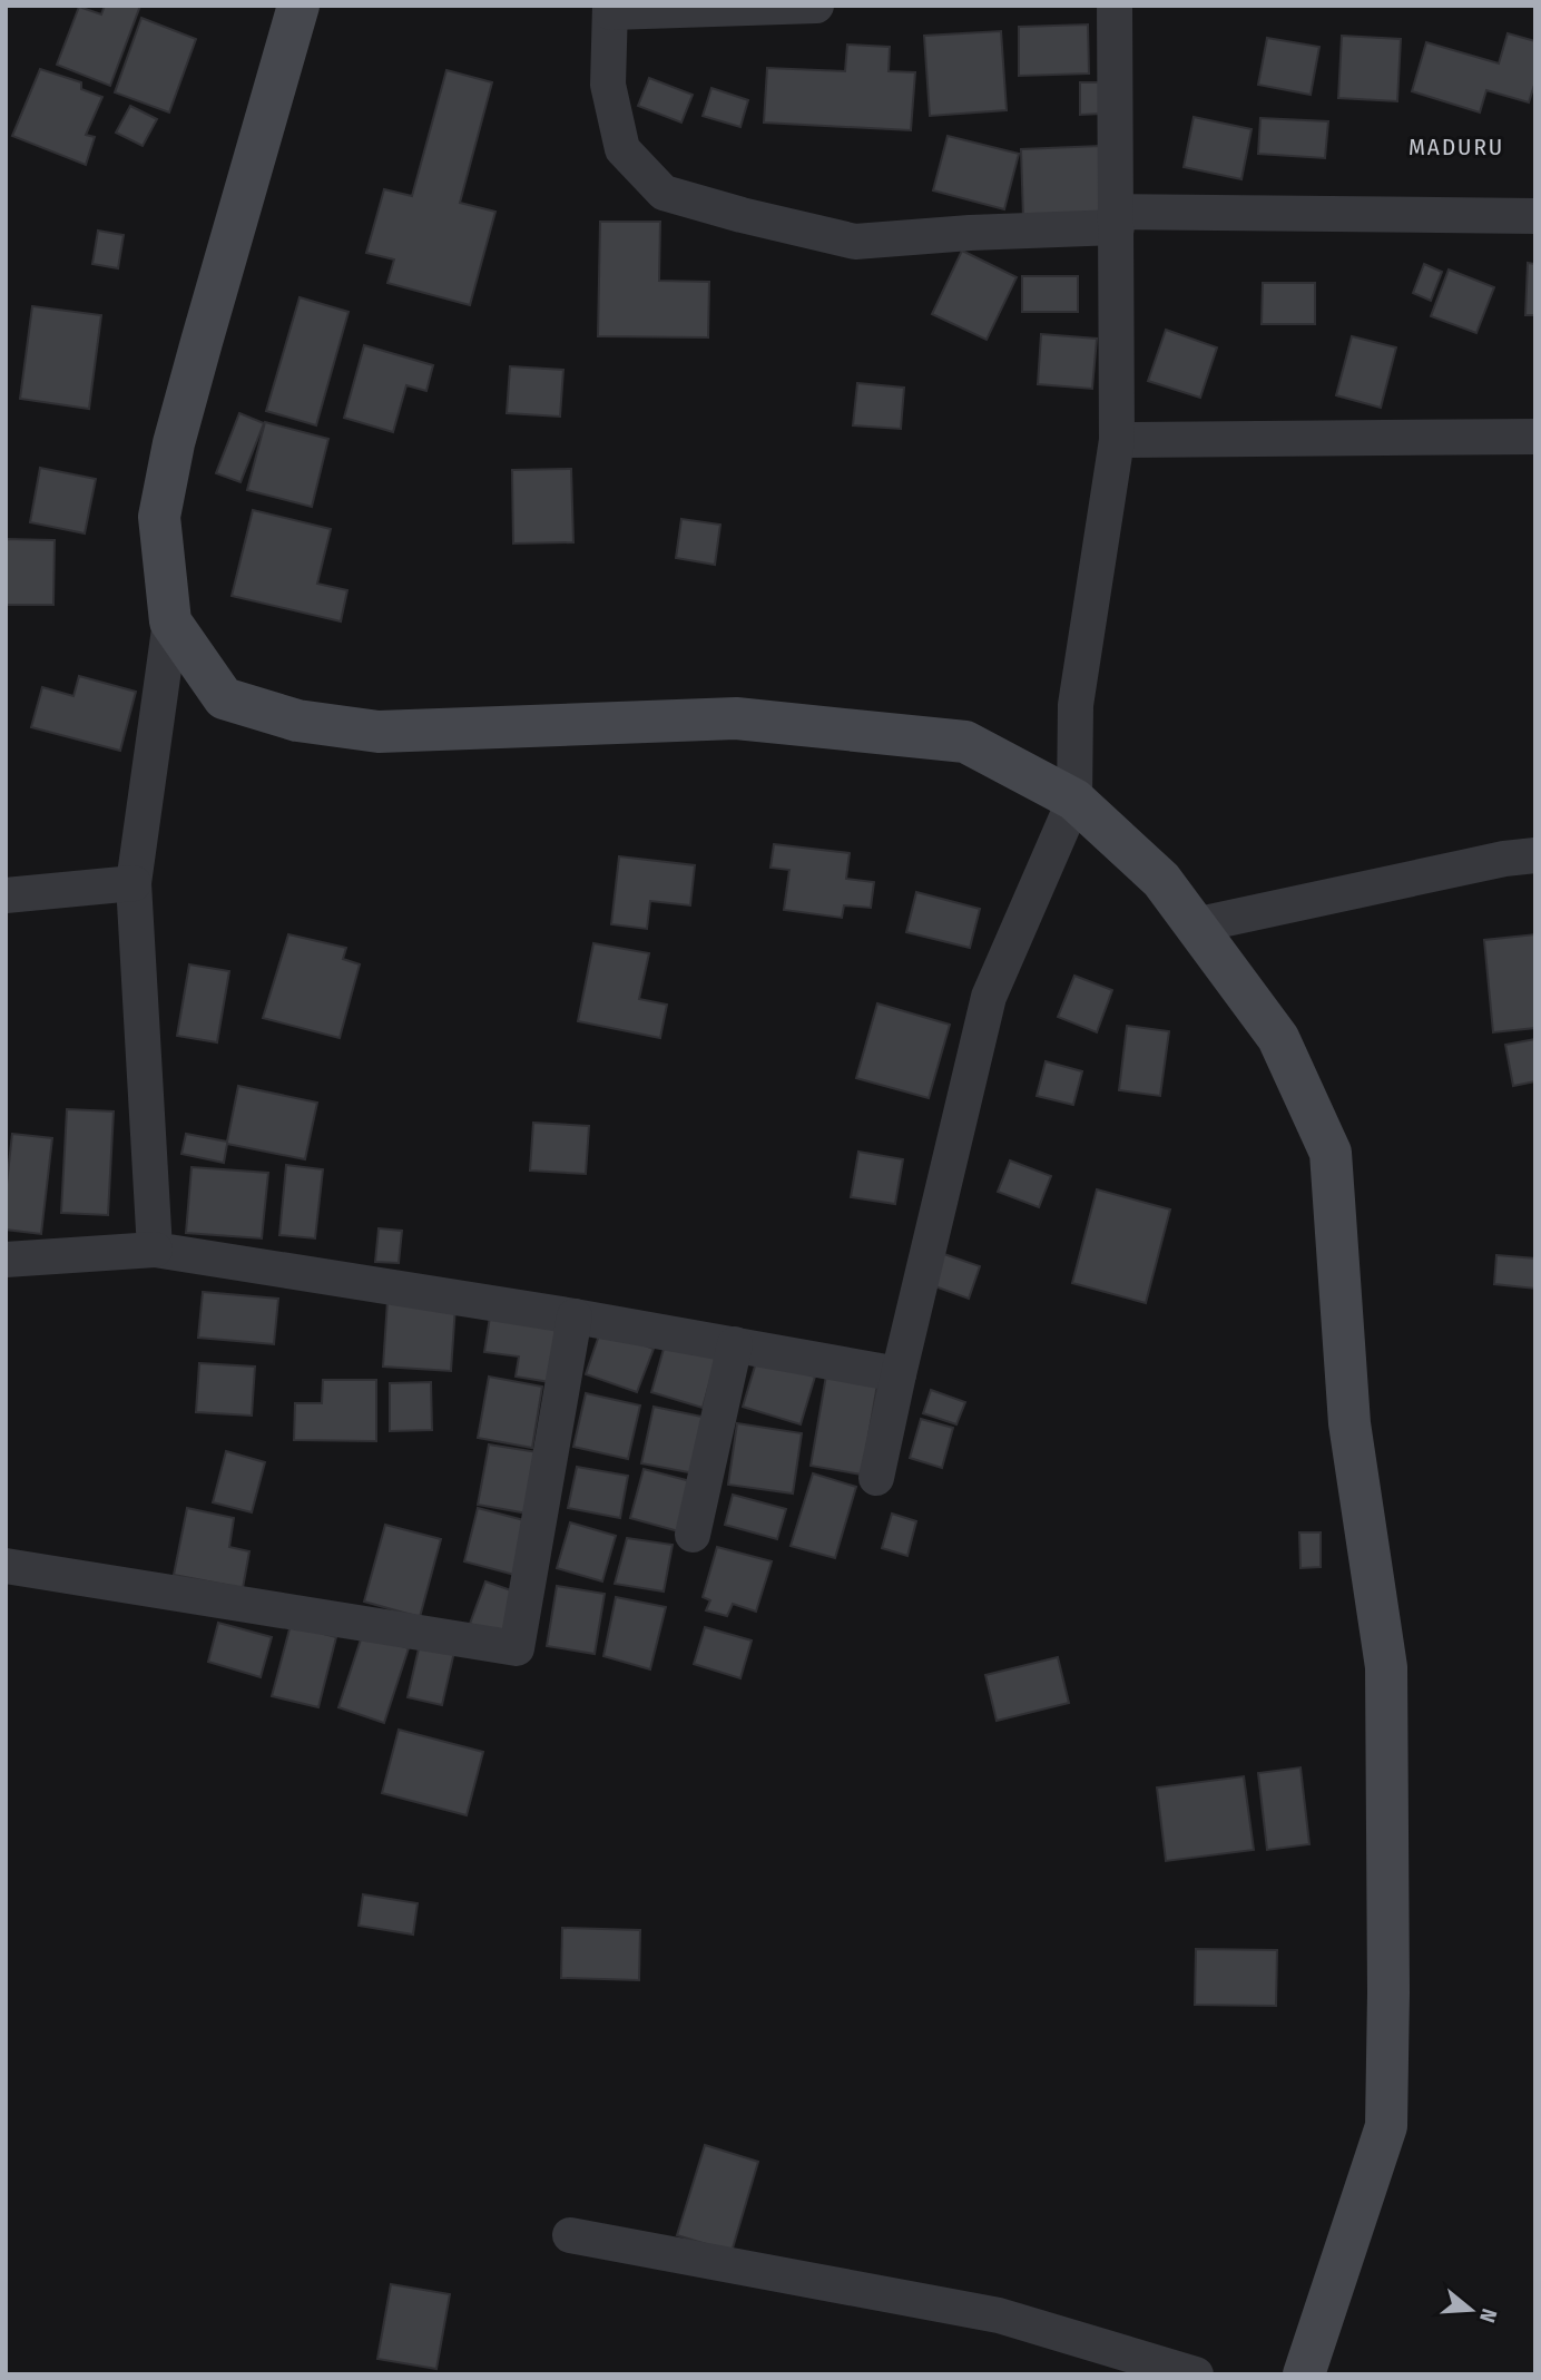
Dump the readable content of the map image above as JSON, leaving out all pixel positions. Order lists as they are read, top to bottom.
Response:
{
  "districts": ["MADURU"],
  "north": "right"
}
